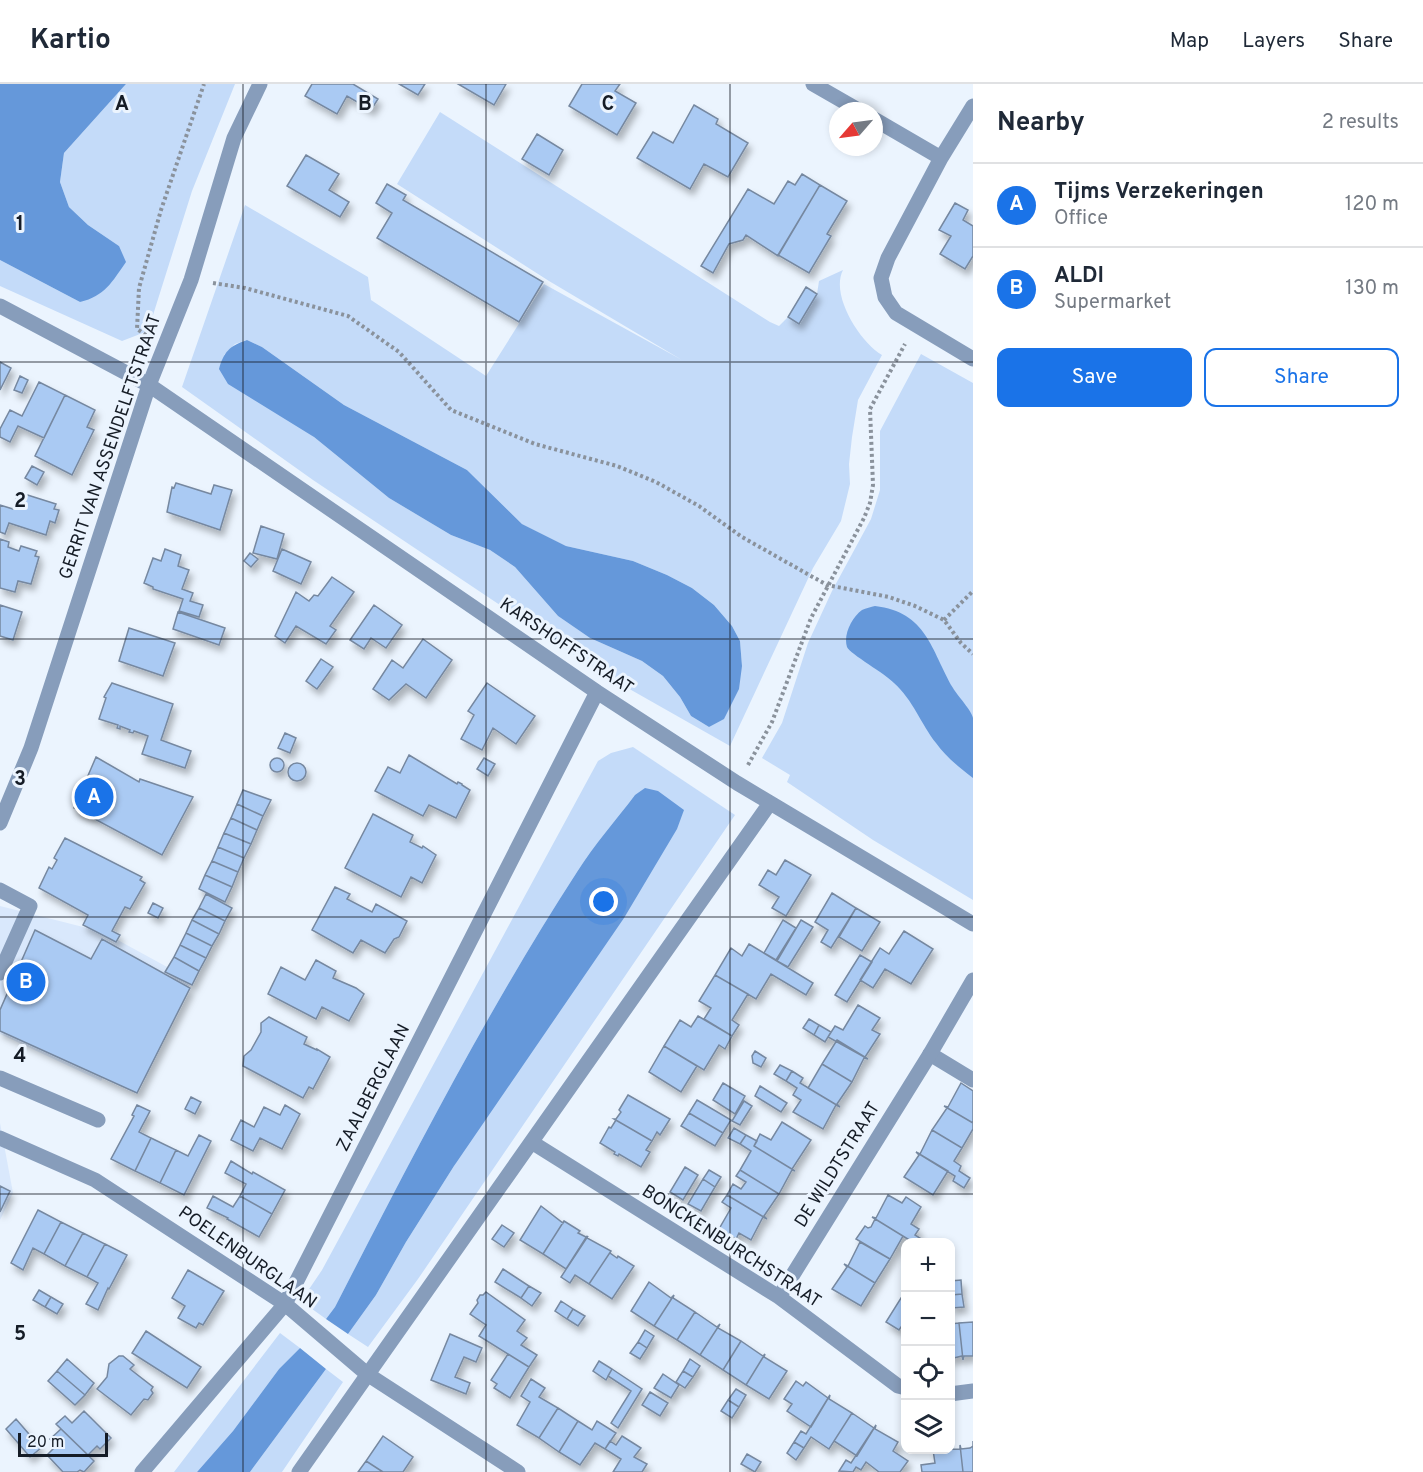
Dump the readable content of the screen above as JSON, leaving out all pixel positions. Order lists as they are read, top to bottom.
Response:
{
  "streets": {
    "street": [
      "GERRIT VAN ASSENDELFTSTRAAT",
      "KARSHOFFSTRAAT",
      "ZAALBERGLAAN",
      "DE WILDTSTRAAT",
      "BONCKENBURCHSTRAAT",
      "POELENBURGLAAN"
    ]
  },
  "crossings": [
    ["GERRIT VAN ASSENDELFTSTRAAT", "KARSHOFFSTRAAT"],
    ["KARSHOFFSTRAAT", "ZAALBERGLAAN"],
    ["ZAALBERGLAAN", "POELENBURGLAAN"],
    ["DE WILDTSTRAAT", "BONCKENBURCHSTRAAT"]
  ],
  "scale_bar": "20 m",
  "north": "bottom left",
  "page": {
    "header": "Kartio",
    "nav": ["Map", "Layers", "Share"],
    "heading": ["Nearby", "2 results"],
    "list": [
      {
        "mark": "A",
        "name": "Tijms Verzekeringen",
        "note": "Office",
        "value": "120 m"
      },
      {
        "mark": "B",
        "name": "ALDI",
        "note": "Supermarket",
        "value": "130 m"
      }
    ],
    "buttons": ["Save", "Share"],
    "pins": ["A", "B"],
    "map_buttons": ["+", "−"],
    "scale": "20 m"
  },
  "grid": {
    "columns": ["A", "B", "C"],
    "rows": [
      "1",
      "2",
      "3",
      "4",
      "5"
    ]
  }
}
